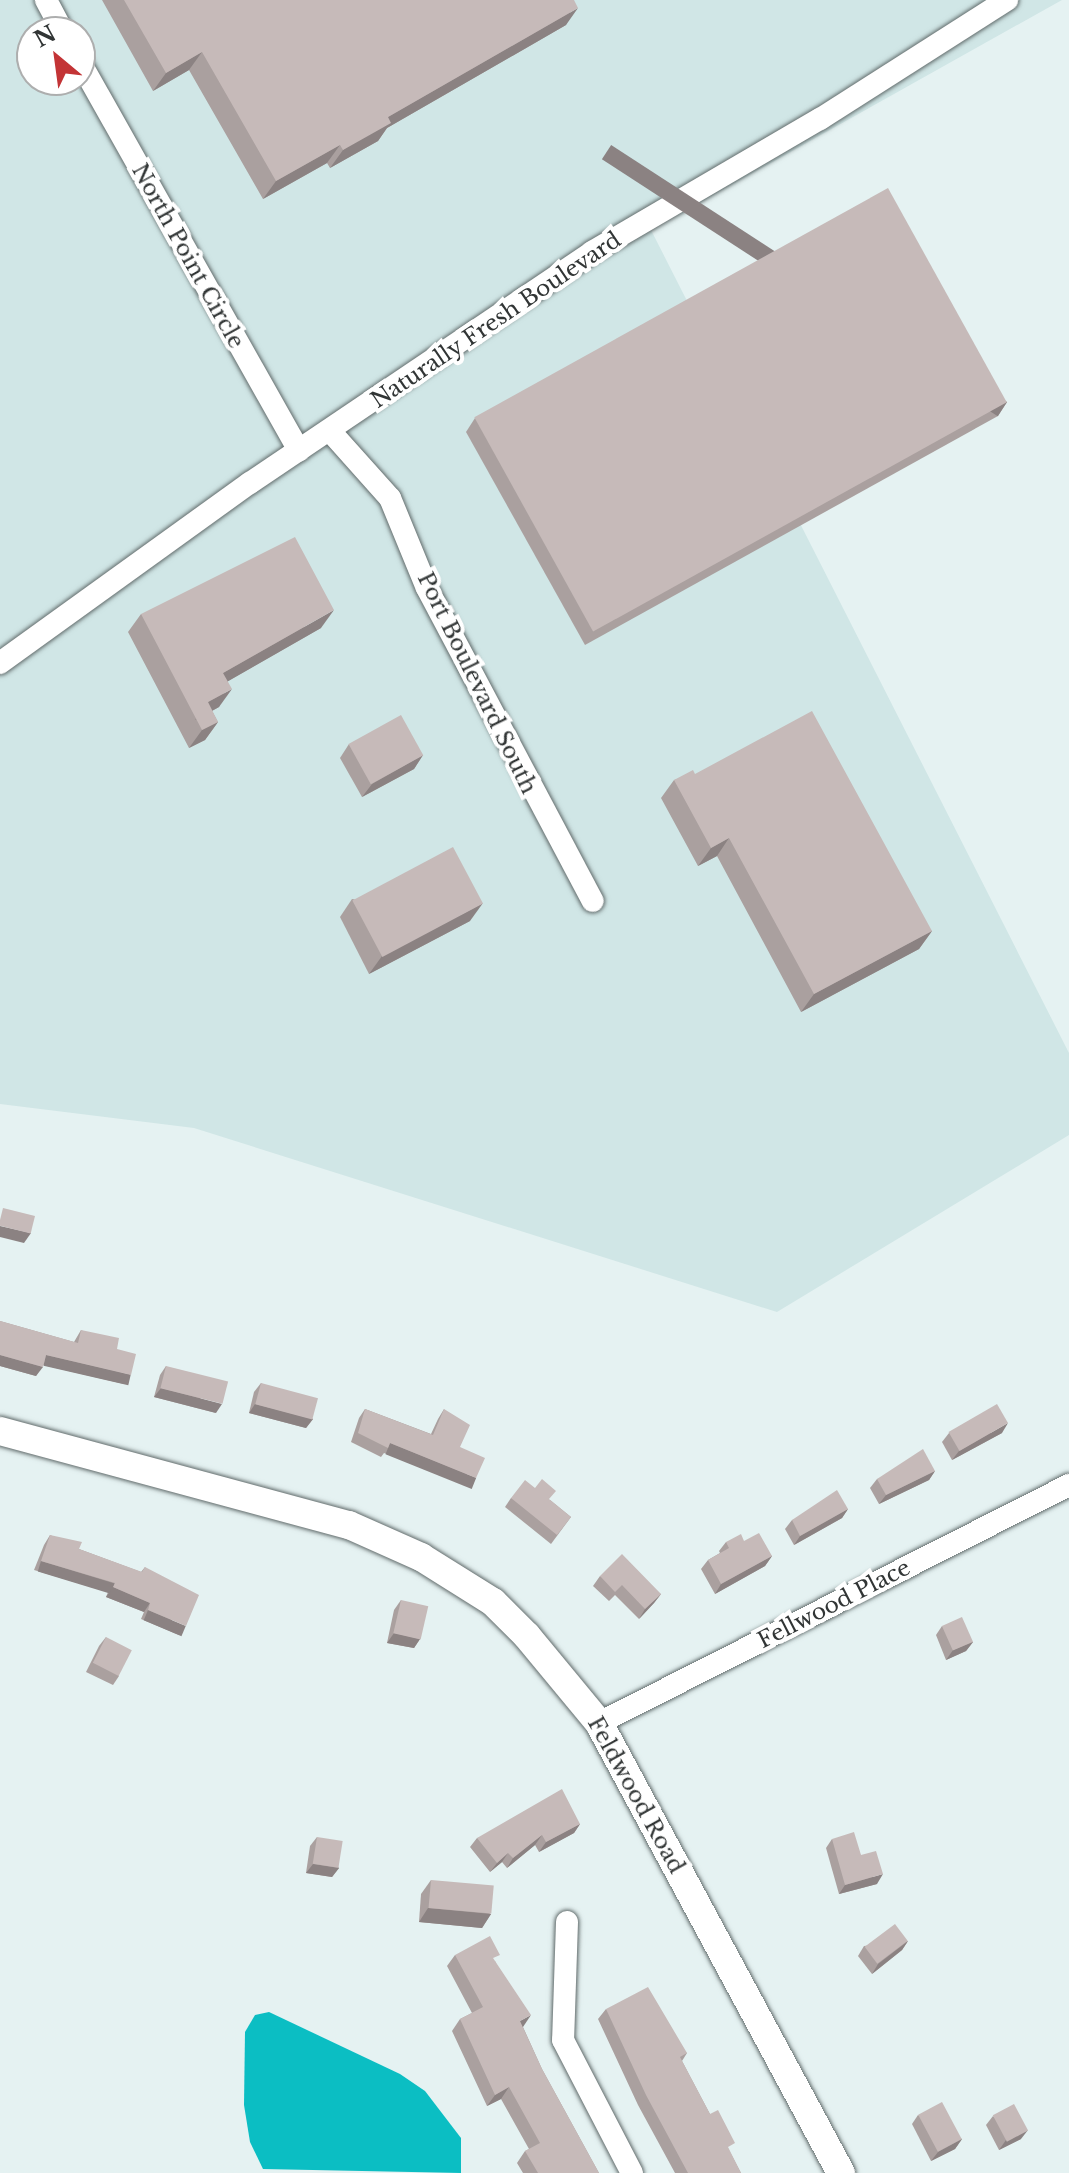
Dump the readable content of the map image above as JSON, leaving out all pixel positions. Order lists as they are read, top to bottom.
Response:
{
  "streets": {
    "street": [
      "North Point Circle",
      "Naturally Fresh Boulevard",
      "Port Boulevard South",
      "Fellwood Place",
      "Feldwood Road"
    ]
  },
  "crossings": [
    ["North Point Circle", "Naturally Fresh Boulevard"],
    ["Naturally Fresh Boulevard", "Port Boulevard South"],
    ["Fellwood Place", "Feldwood Road"]
  ],
  "north": "top left"
}
